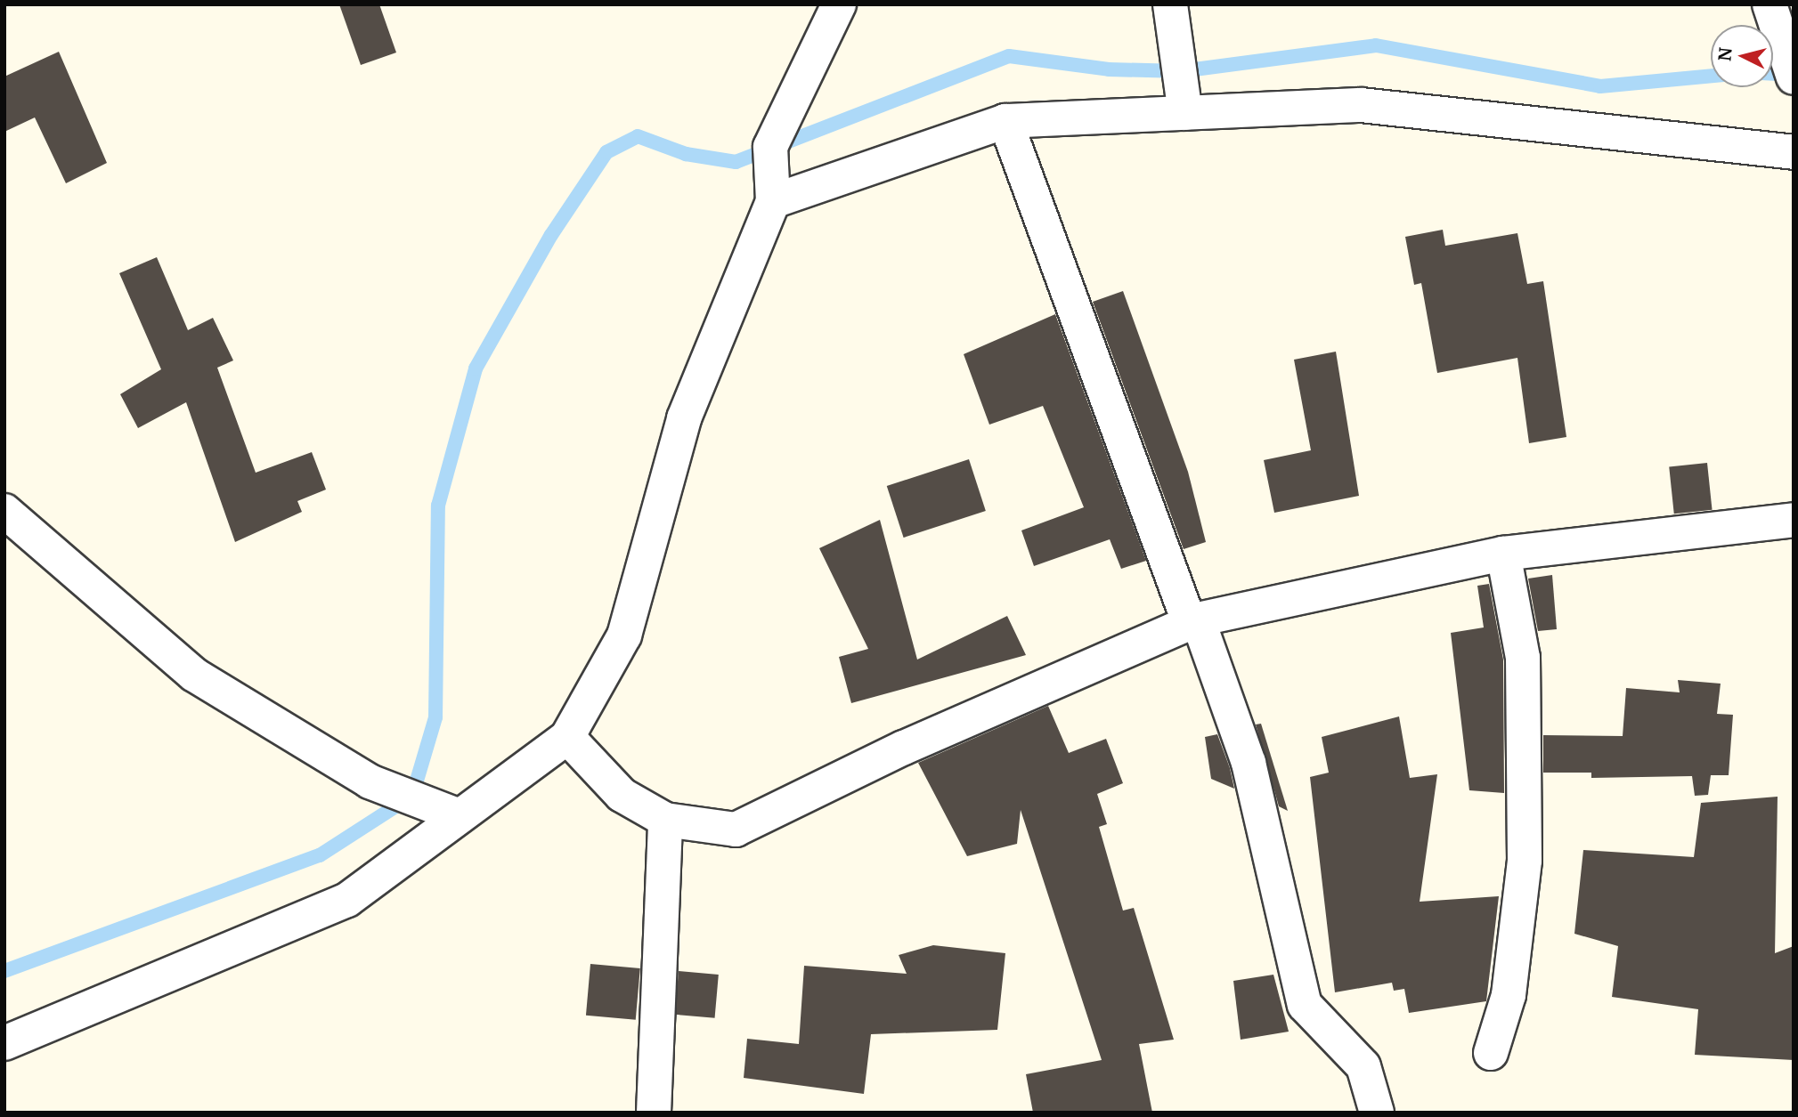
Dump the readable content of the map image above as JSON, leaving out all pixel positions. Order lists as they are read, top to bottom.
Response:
{
  "north": "left"
}
